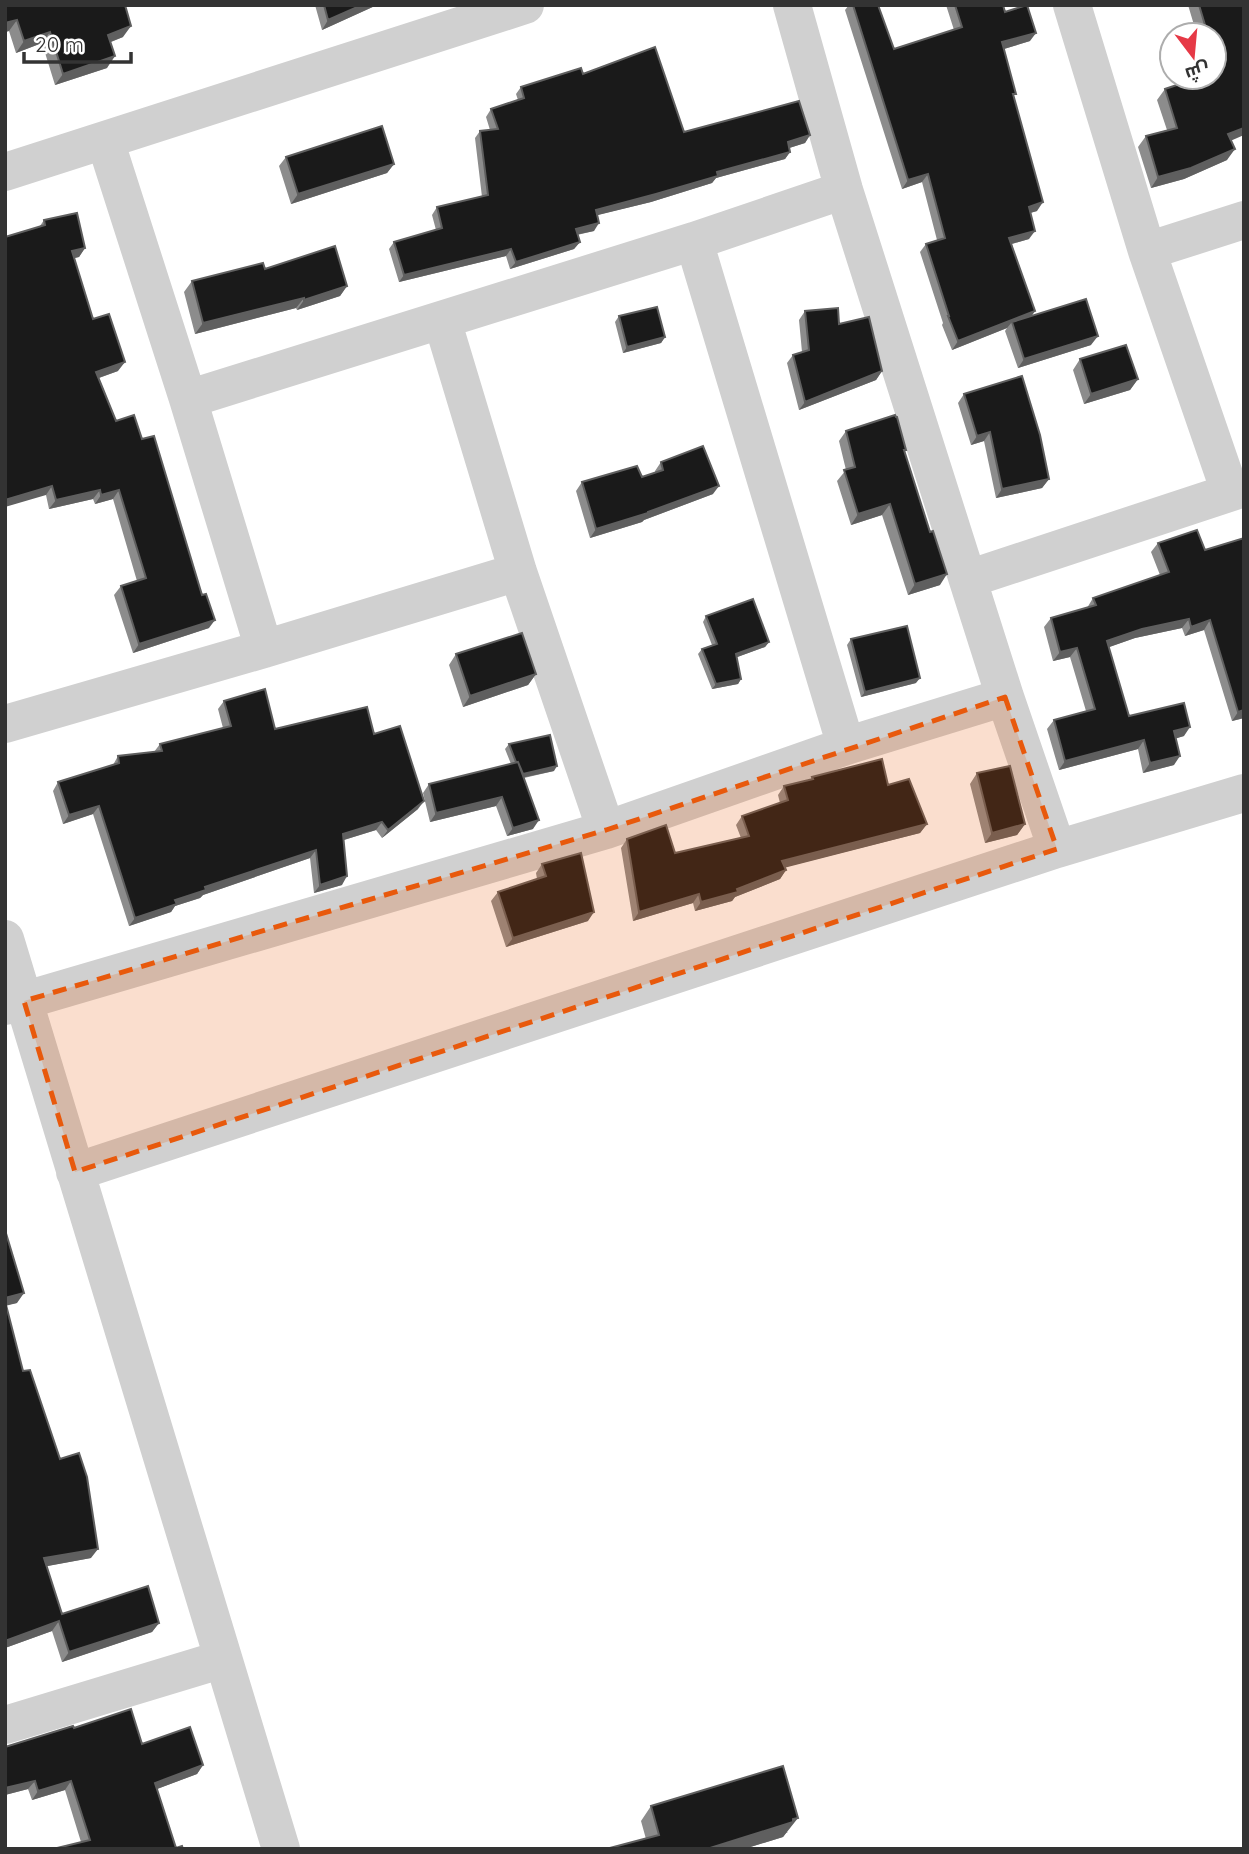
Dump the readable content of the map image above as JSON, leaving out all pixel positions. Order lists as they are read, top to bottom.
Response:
{
  "scale_bar": "20 m",
  "north": "bottom"
}
